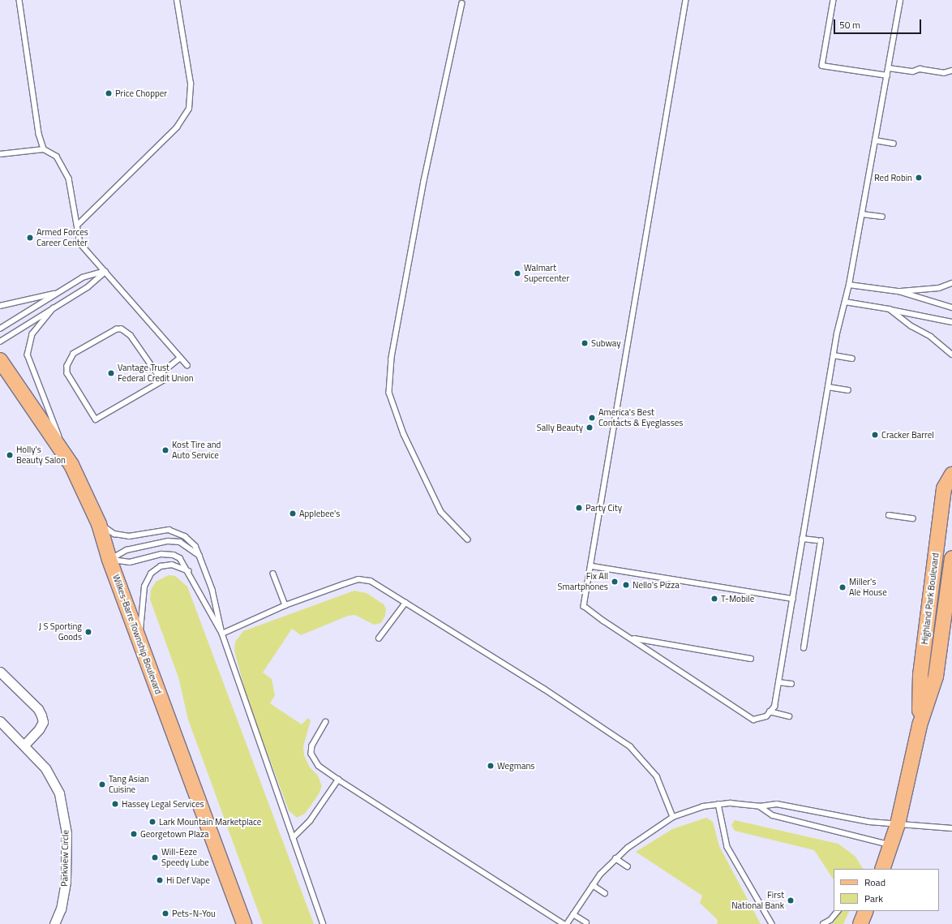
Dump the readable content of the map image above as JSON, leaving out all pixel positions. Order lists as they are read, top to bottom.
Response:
{
  "streets": {
    "main road": ["Highland Park Boulevard", "Wilkes-Barre Township Boulevard"],
    "street": ["Parkview Circle"]
  },
  "places": [
    "Price Chopper",
    "Red Robin",
    "Armed Forces Career Center",
    "Walmart Supercenter",
    "Subway",
    "Vantage Trust Federal Credit Union",
    "America's Best Contacts & Eyeglasses",
    "Sally Beauty",
    "Cracker Barrel",
    "Kost Tire and Auto Service",
    "Holly's Beauty Salon",
    "Party City",
    "Applebee's",
    "Fix All Smartphones",
    "Nello's Pizza",
    "Miller's Ale House",
    "T-Mobile",
    "J S Sporting Goods",
    "Wegmans",
    "Tang Asian Cuisine",
    "Hassey Legal Services",
    "Lark Mountain Marketplace",
    "Georgetown Plaza",
    "Will-Eeze Speedy Lube",
    "Hi Def Vape",
    "First National Bank",
    "Pets-N-You"
  ],
  "legend": ["Road", "Park"],
  "scale_bar": "50 m"
}
